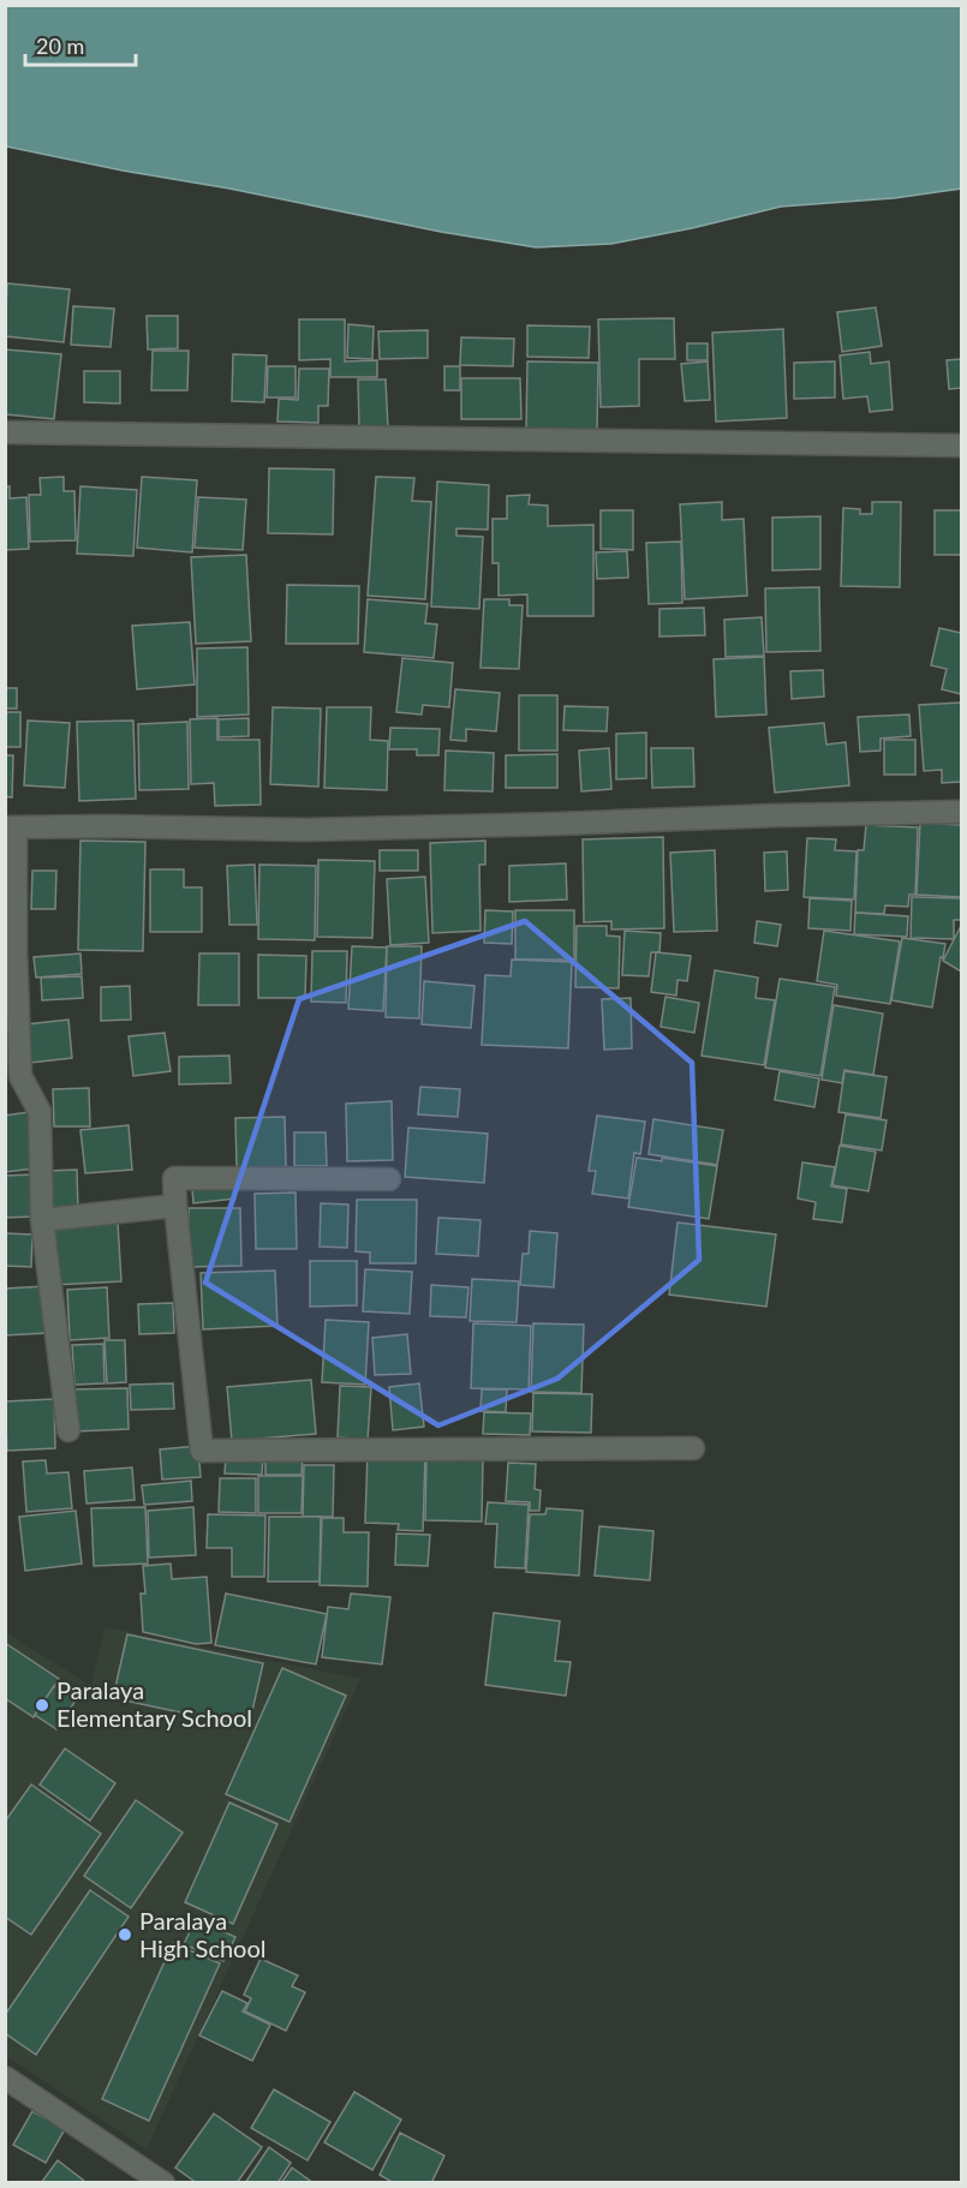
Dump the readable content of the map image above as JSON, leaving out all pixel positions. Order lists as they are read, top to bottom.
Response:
{
  "places": ["Paralaya Elementary School", "Paralaya High School"],
  "scale_bar": "20 m"
}
